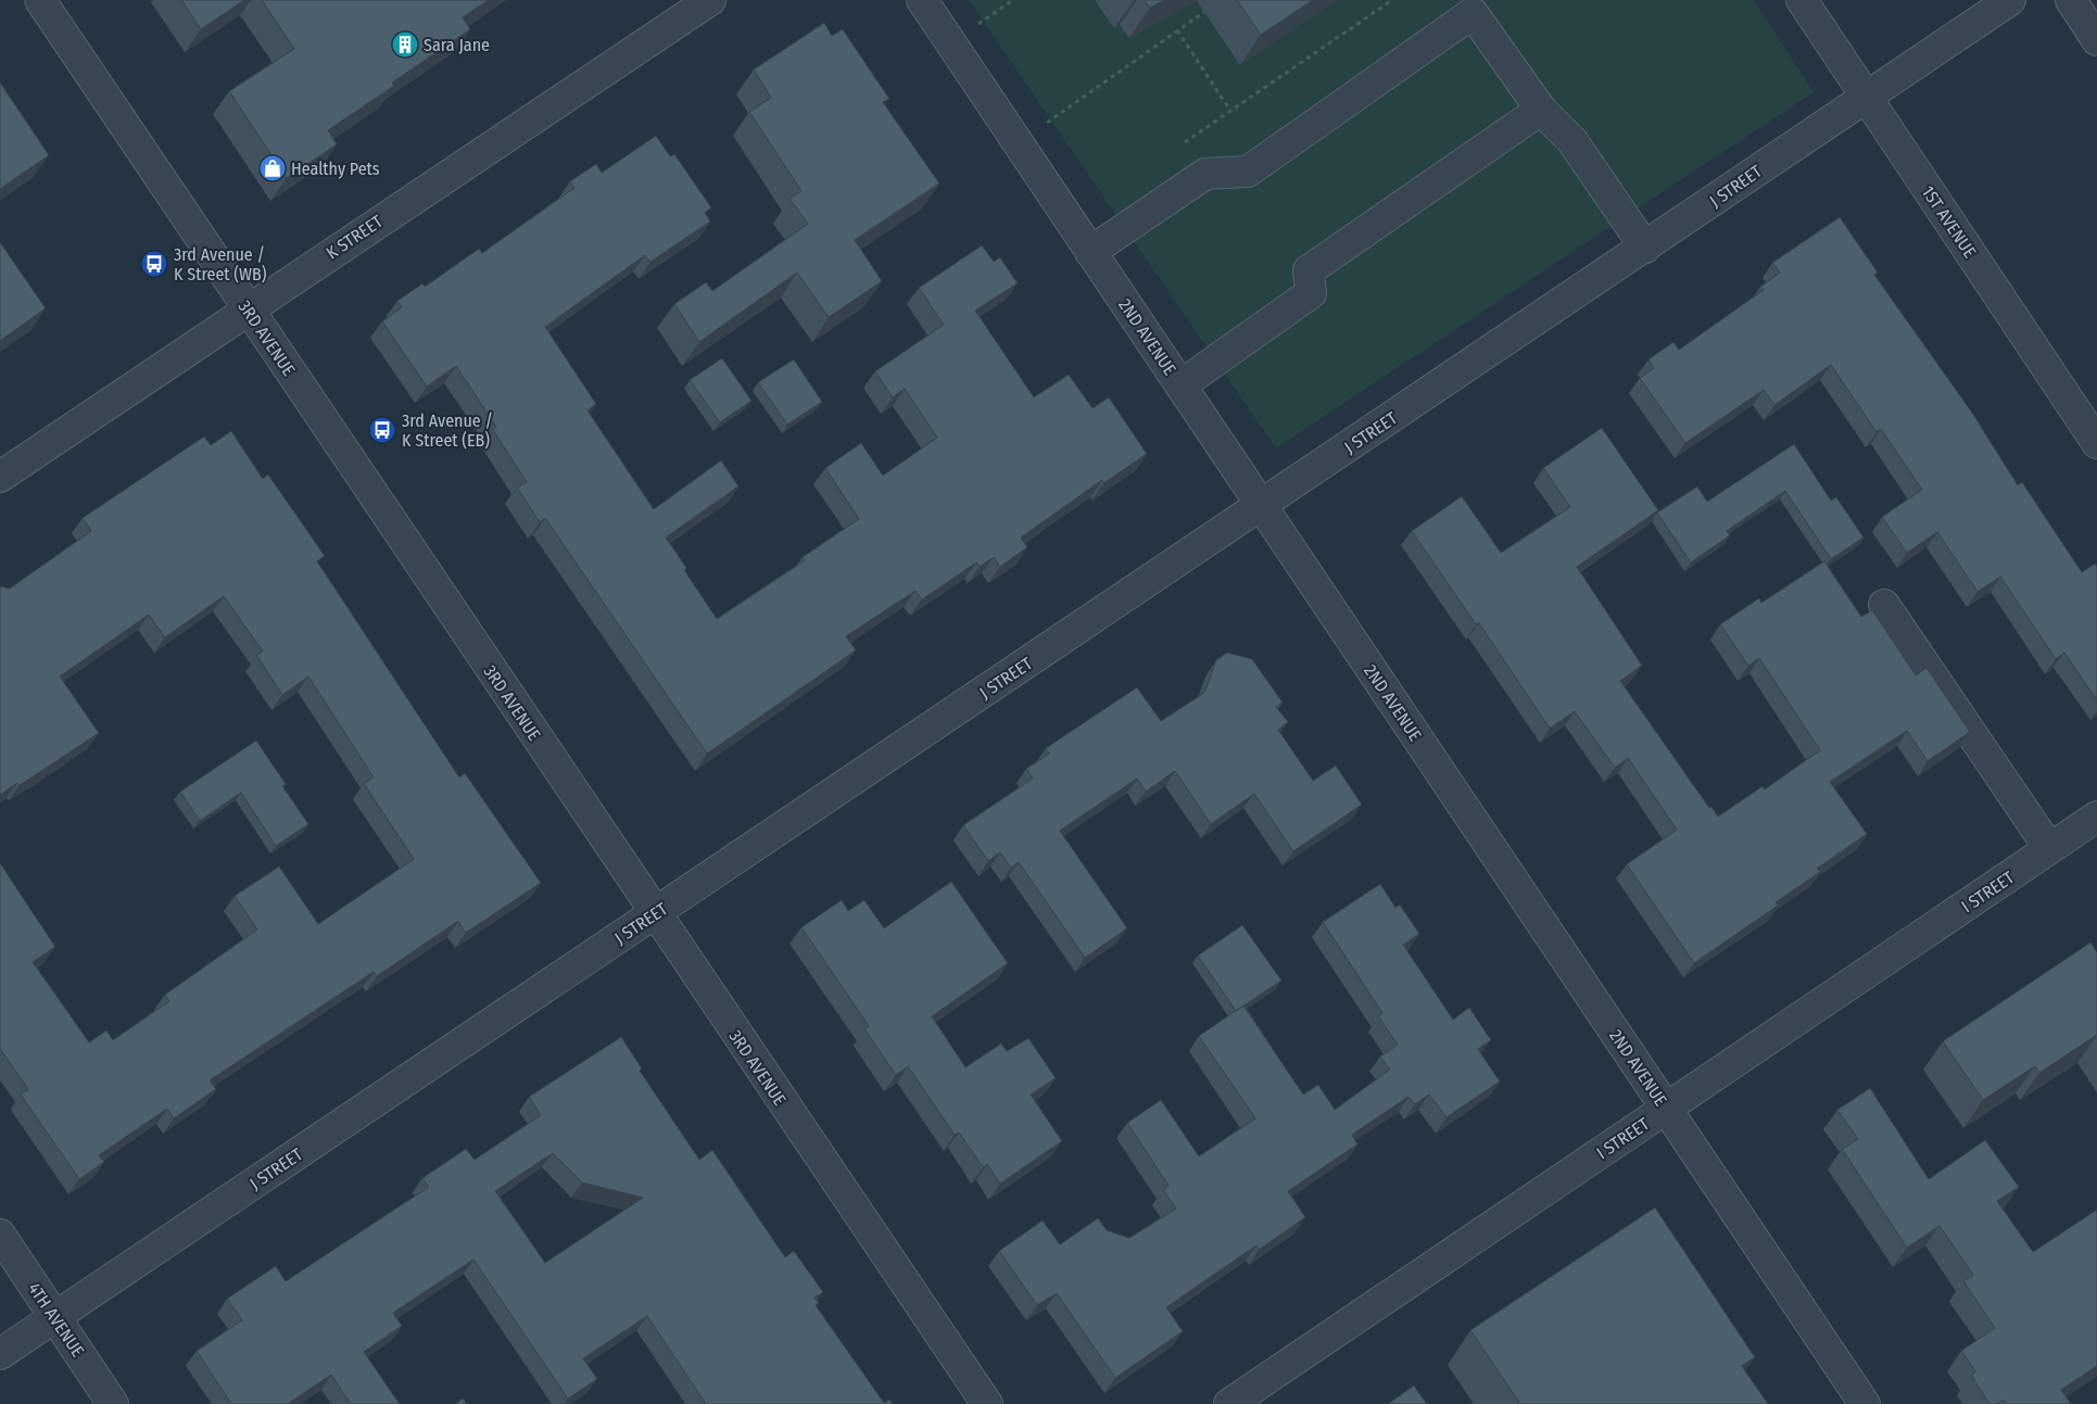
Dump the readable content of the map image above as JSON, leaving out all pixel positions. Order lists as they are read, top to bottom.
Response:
{
  "streets": {
    "street": [
      "J STREET",
      "1ST AVENUE",
      "K STREET",
      "2ND AVENUE",
      "3RD AVENUE",
      "I STREET",
      "4TH AVENUE"
    ]
  },
  "crossings": [
    ["J STREET", "1ST AVENUE"],
    ["J STREET", "2ND AVENUE"],
    ["J STREET", "3RD AVENUE"],
    ["J STREET", "4TH AVENUE"],
    ["K STREET", "3RD AVENUE"],
    ["2ND AVENUE", "I STREET"]
  ],
  "places": {
    "building": ["Sara Jane"],
    "shop": ["Healthy Pets"],
    "bus stop": ["3rd Avenue / K Street (WB)", "3rd Avenue / K Street (EB)"]
  }
}
